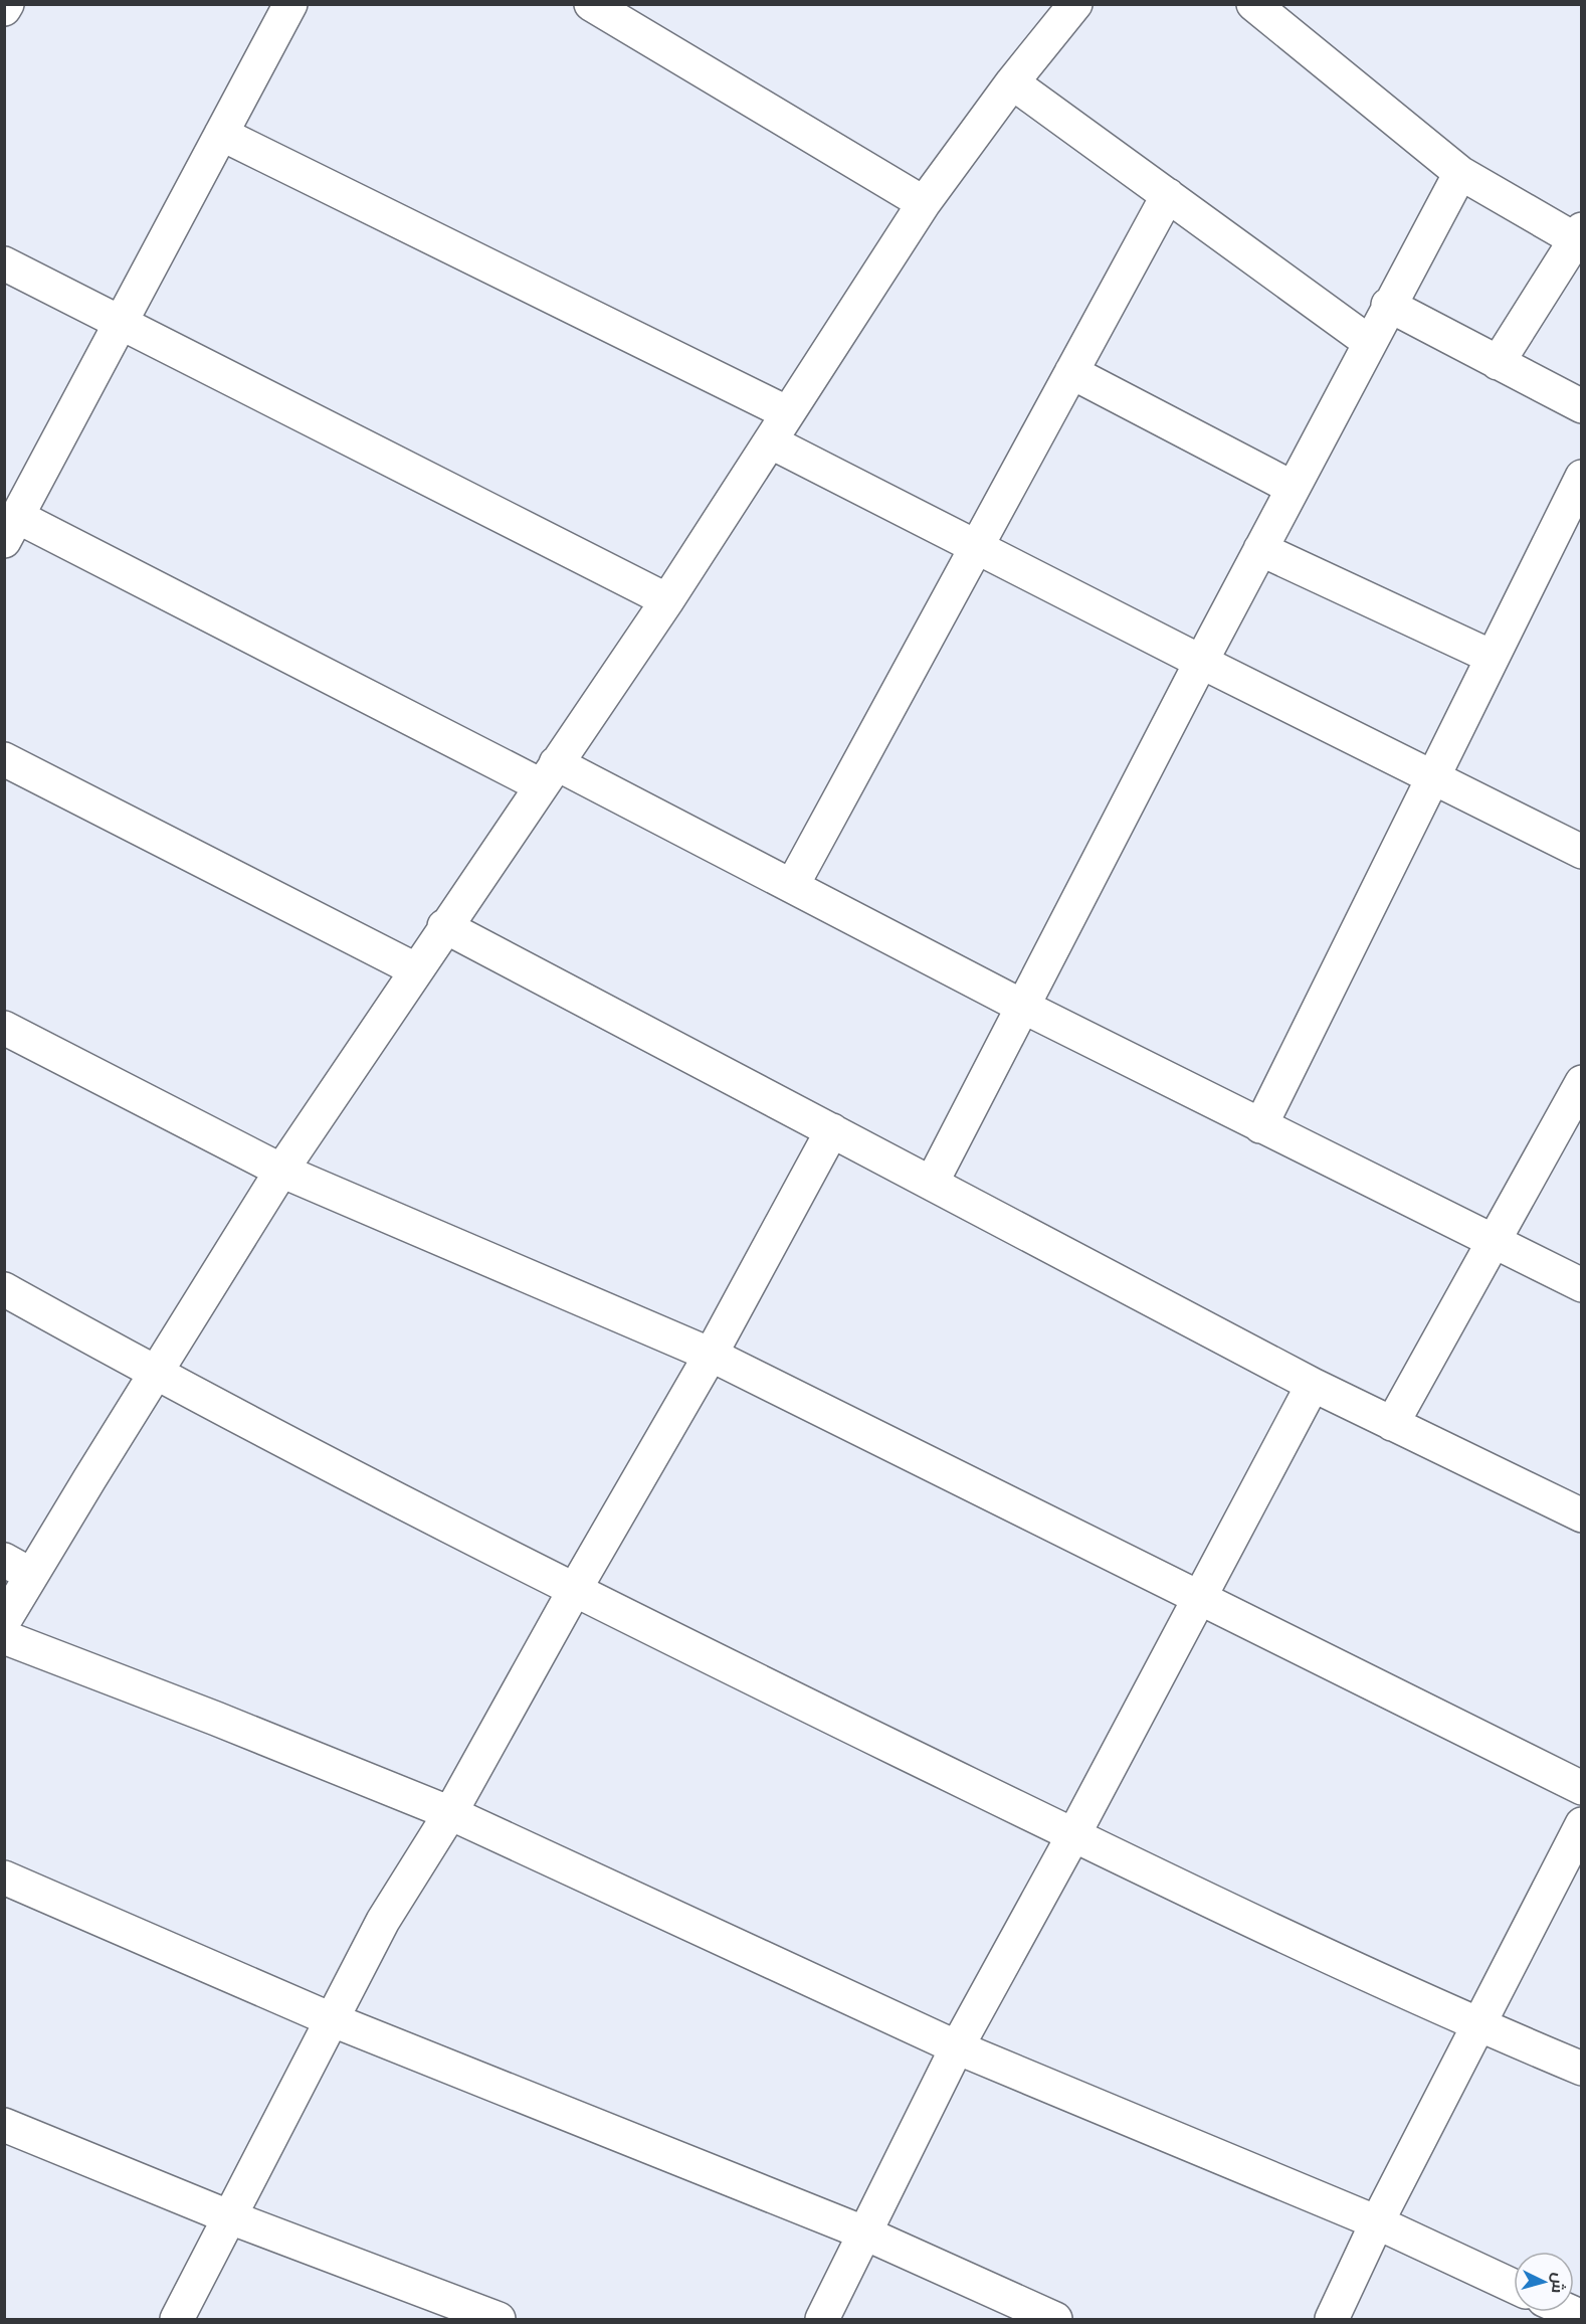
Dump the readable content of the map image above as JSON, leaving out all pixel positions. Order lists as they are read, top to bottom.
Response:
{
  "north": "right"
}
